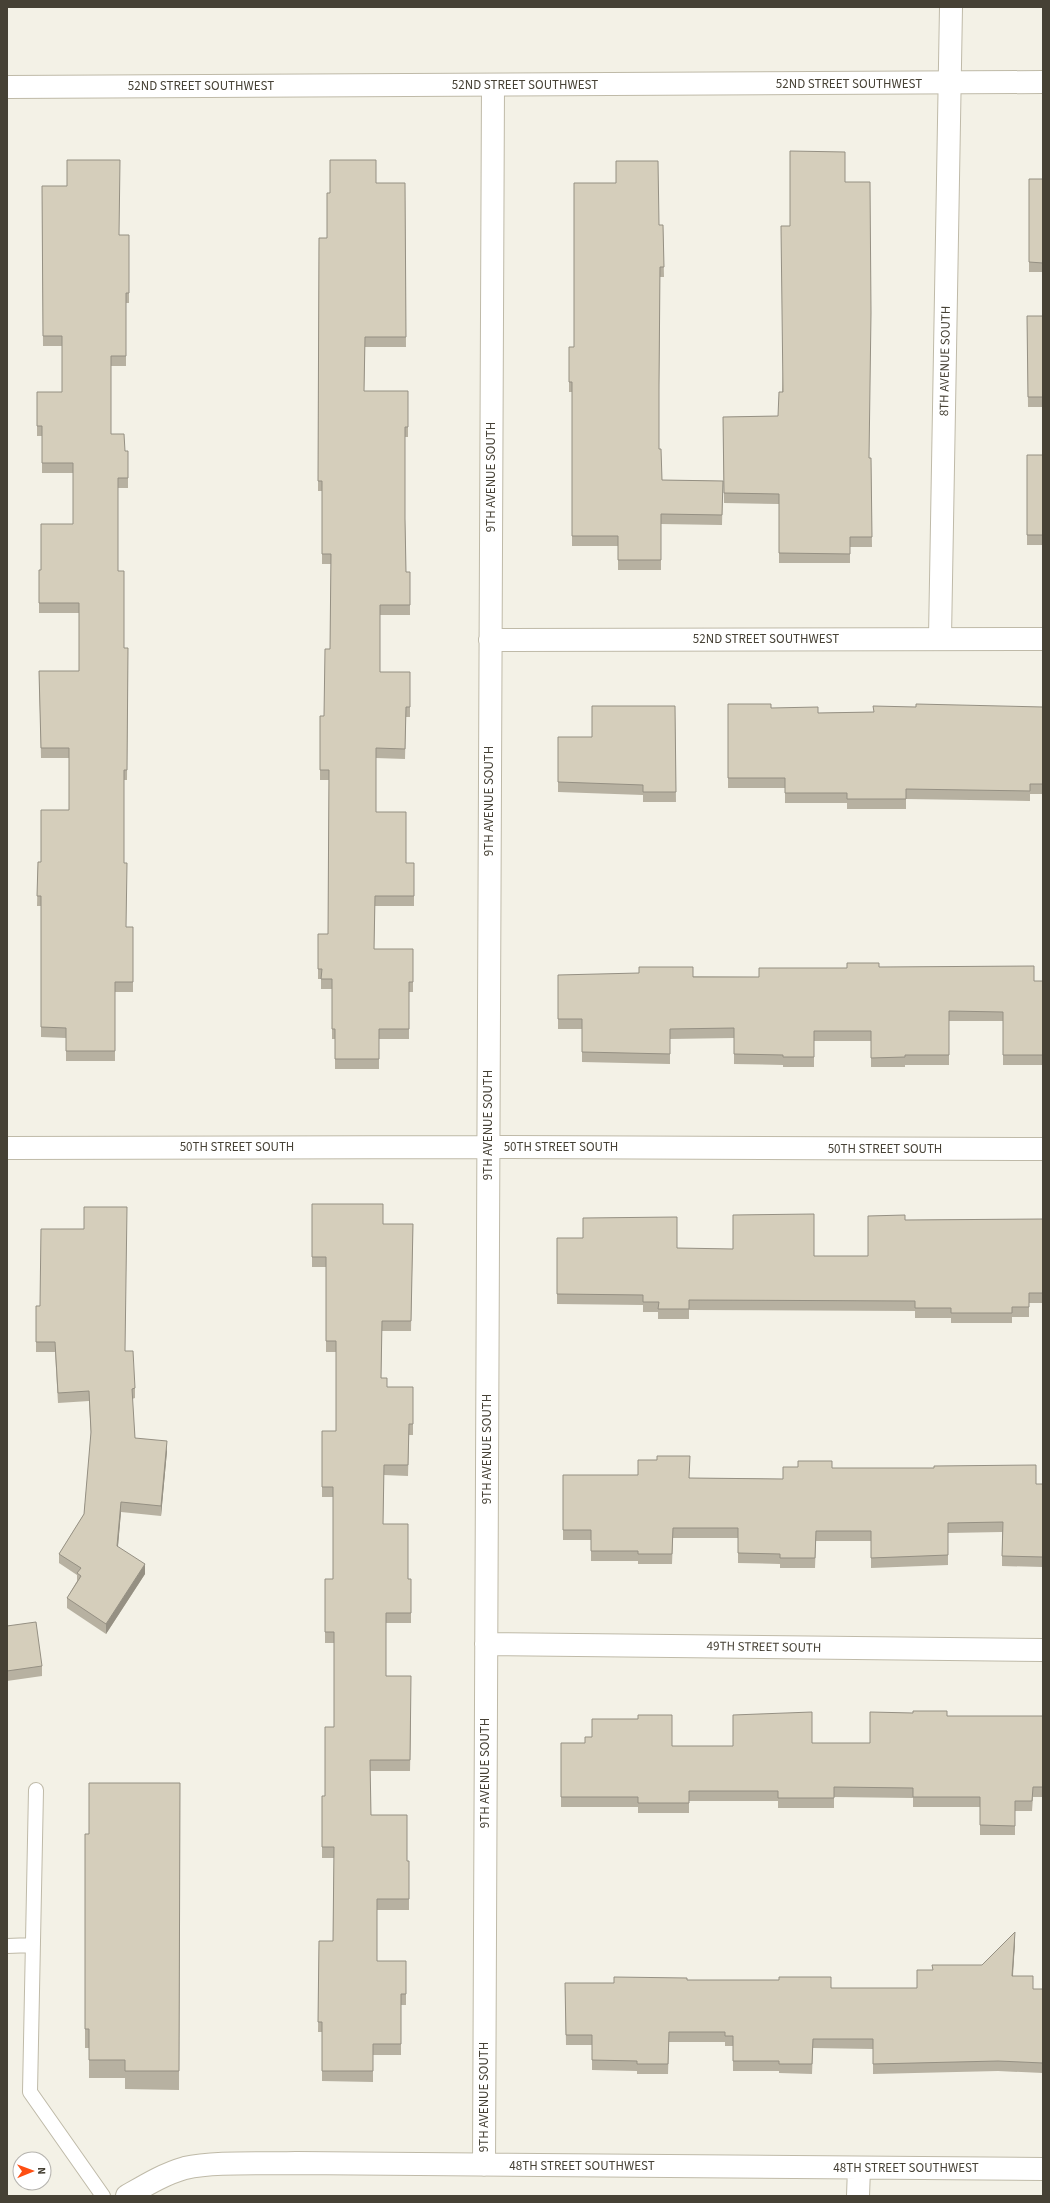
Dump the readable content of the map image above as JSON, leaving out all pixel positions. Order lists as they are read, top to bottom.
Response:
{
  "streets": {
    "street": [
      "52ND STREET SOUTHWEST",
      "8TH AVENUE SOUTH",
      "9TH AVENUE SOUTH",
      "50TH STREET SOUTH",
      "49TH STREET SOUTH",
      "48TH STREET SOUTHWEST"
    ]
  },
  "crossings": [
    ["52ND STREET SOUTHWEST", "8TH AVENUE SOUTH"],
    ["52ND STREET SOUTHWEST", "9TH AVENUE SOUTH"],
    ["9TH AVENUE SOUTH", "50TH STREET SOUTH"],
    ["9TH AVENUE SOUTH", "49TH STREET SOUTH"],
    ["9TH AVENUE SOUTH", "48TH STREET SOUTHWEST"]
  ],
  "north": "right"
}
